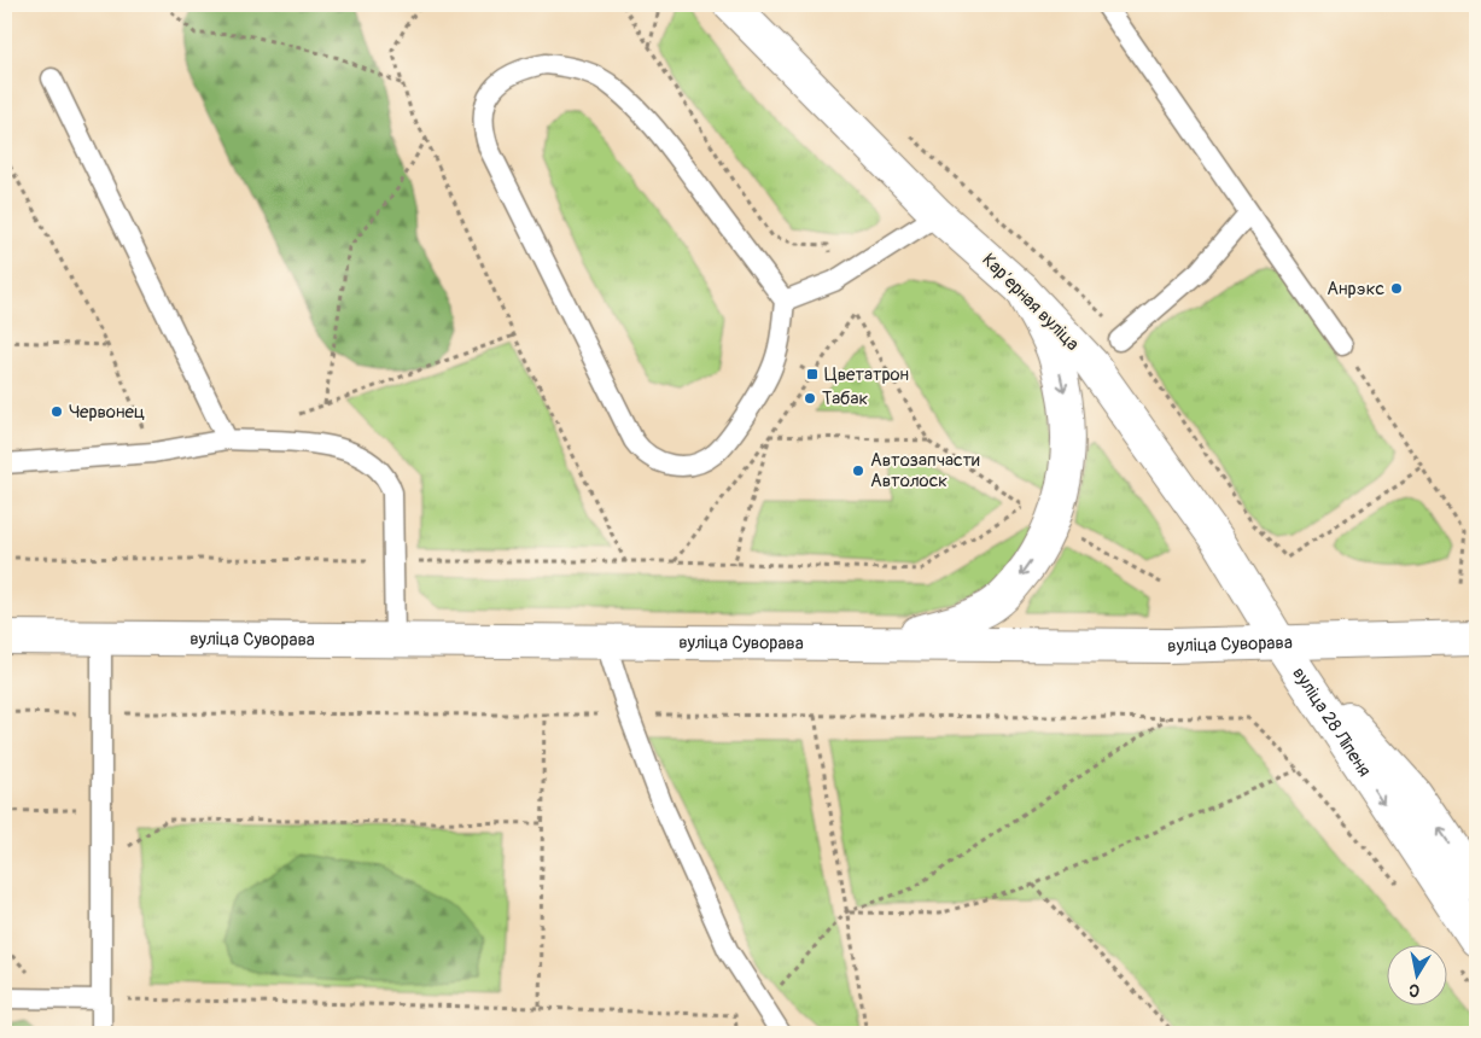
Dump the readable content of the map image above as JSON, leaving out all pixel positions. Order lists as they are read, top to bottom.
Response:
{
  "streets": {
    "main road": ["Карʼерная вуліца", "вуліца Суворава", "вуліца 28 Ліпеня"]
  },
  "crossings": [
    ["Карʼерная вуліца", "вуліца Суворава"],
    ["Карʼерная вуліца", "вуліца 28 Ліпеня"],
    ["вуліца Суворава", "вуліца 28 Ліпеня"]
  ],
  "places": {
    "other": [
      "Анрэкс",
      "Табак",
      "Червонец",
      "Автозапчасти Автолоск"
    ],
    "transit": ["Цветатрон"]
  },
  "north": "bottom"
}
